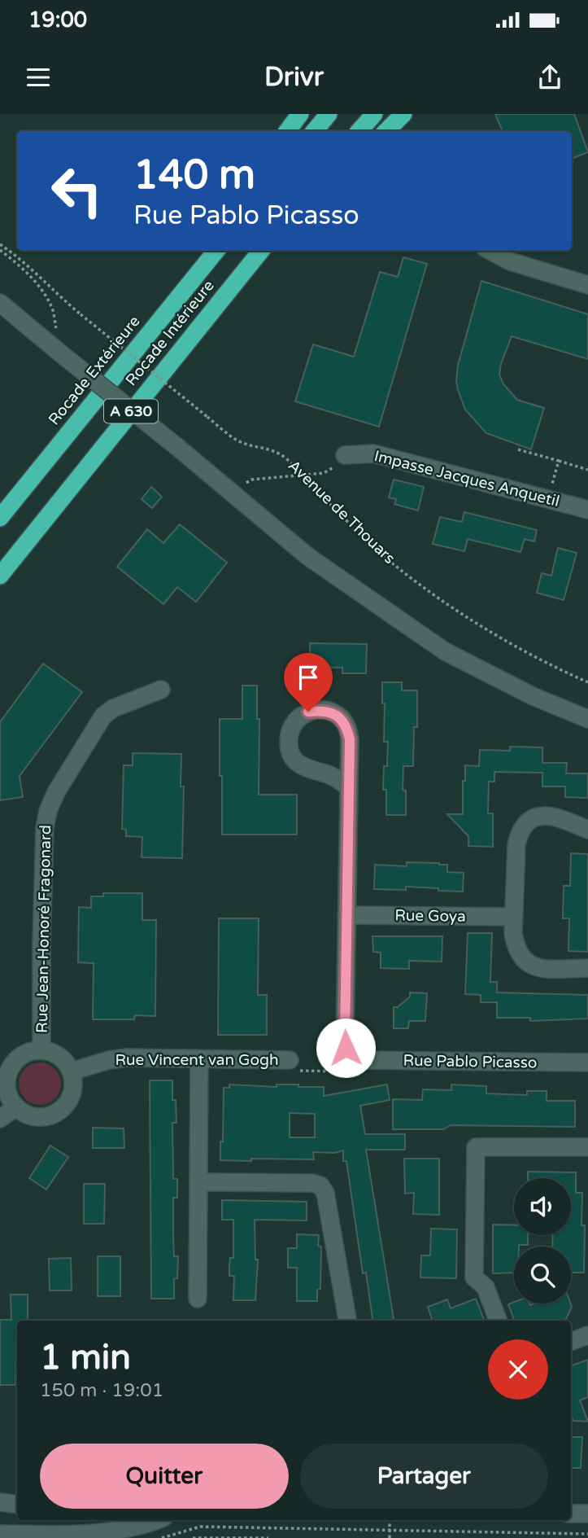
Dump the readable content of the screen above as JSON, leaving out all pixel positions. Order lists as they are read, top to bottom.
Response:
{
  "streets": {
    "highway": ["Rocade Intérieure", "Rocade Extérieure", "A 630"],
    "street": [
      "Impasse Jacques Anquetil",
      "Rue Goya",
      "Rue Jean-Honoré Fragonard",
      "Rue Vincent van Gogh",
      "Rue Pablo Picasso"
    ],
    "path": ["Avenue de Thouars"]
  },
  "crossings": [
    ["Rue Jean-Honoré Fragonard", "Rue Vincent van Gogh"]
  ],
  "page": {
    "status": "19:00",
    "header": "Drivr",
    "turn": ["140 m", "Rue Pablo Picasso"],
    "heading": ["1 min", "150 m · 19:01"],
    "buttons": ["Quitter", "Partager"]
  }
}
